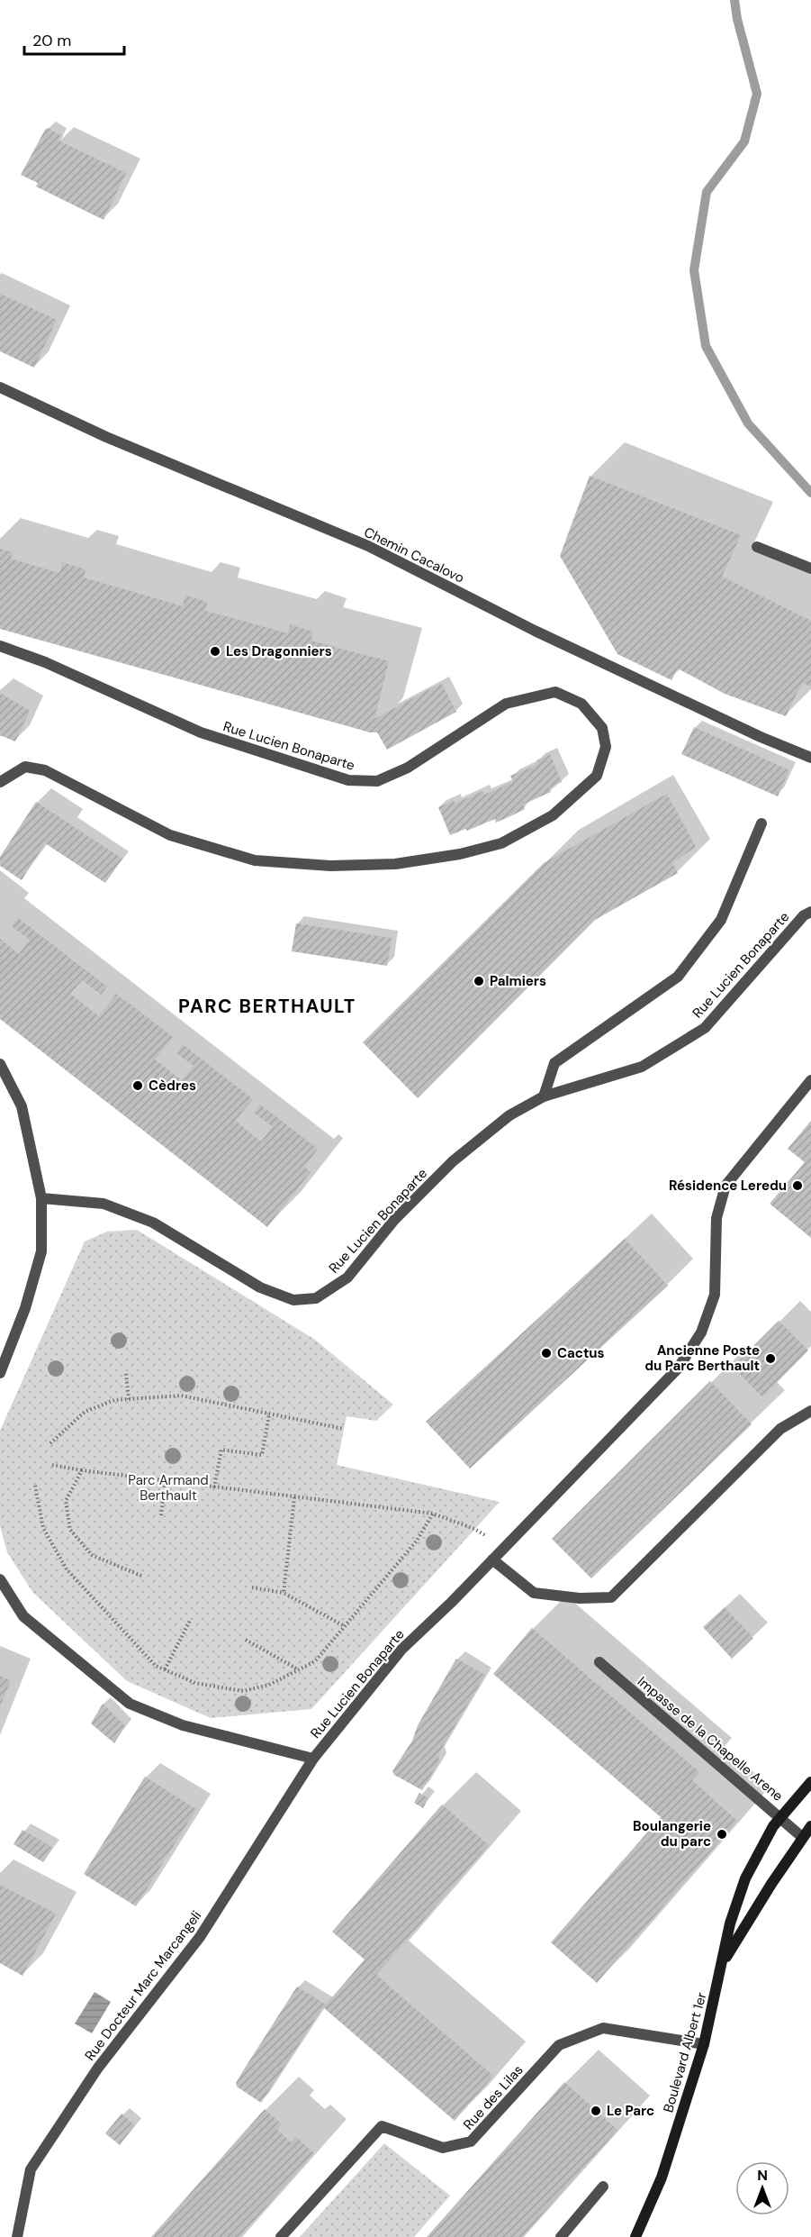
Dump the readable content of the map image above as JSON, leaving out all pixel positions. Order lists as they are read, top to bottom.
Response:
{
  "streets": {
    "main road": ["Boulevard Albert 1er"],
    "street": [
      "Chemin Cacalovo",
      "Rue Lucien Bonaparte",
      "Impasse de la Chapelle Arene",
      "Rue Docteur Marc Marcangeli",
      "Rue des Lilas"
    ]
  },
  "crossings": [
    ["Rue Lucien Bonaparte", "Rue Docteur Marc Marcangeli"],
    ["Impasse de la Chapelle Arene", "Boulevard Albert 1er"],
    ["Boulevard Albert 1er", "Rue des Lilas"]
  ],
  "districts": ["PARC BERTHAULT"],
  "parks": ["Parc Armand Berthault"],
  "places": [
    "Les Dragonniers",
    "Palmiers",
    "Cèdres",
    "Résidence Leredu",
    "Cactus",
    "Ancienne Poste du Parc Berthault",
    "Boulangerie du parc",
    "Le Parc"
  ],
  "scale_bar": "20 m",
  "north": "top"
}
